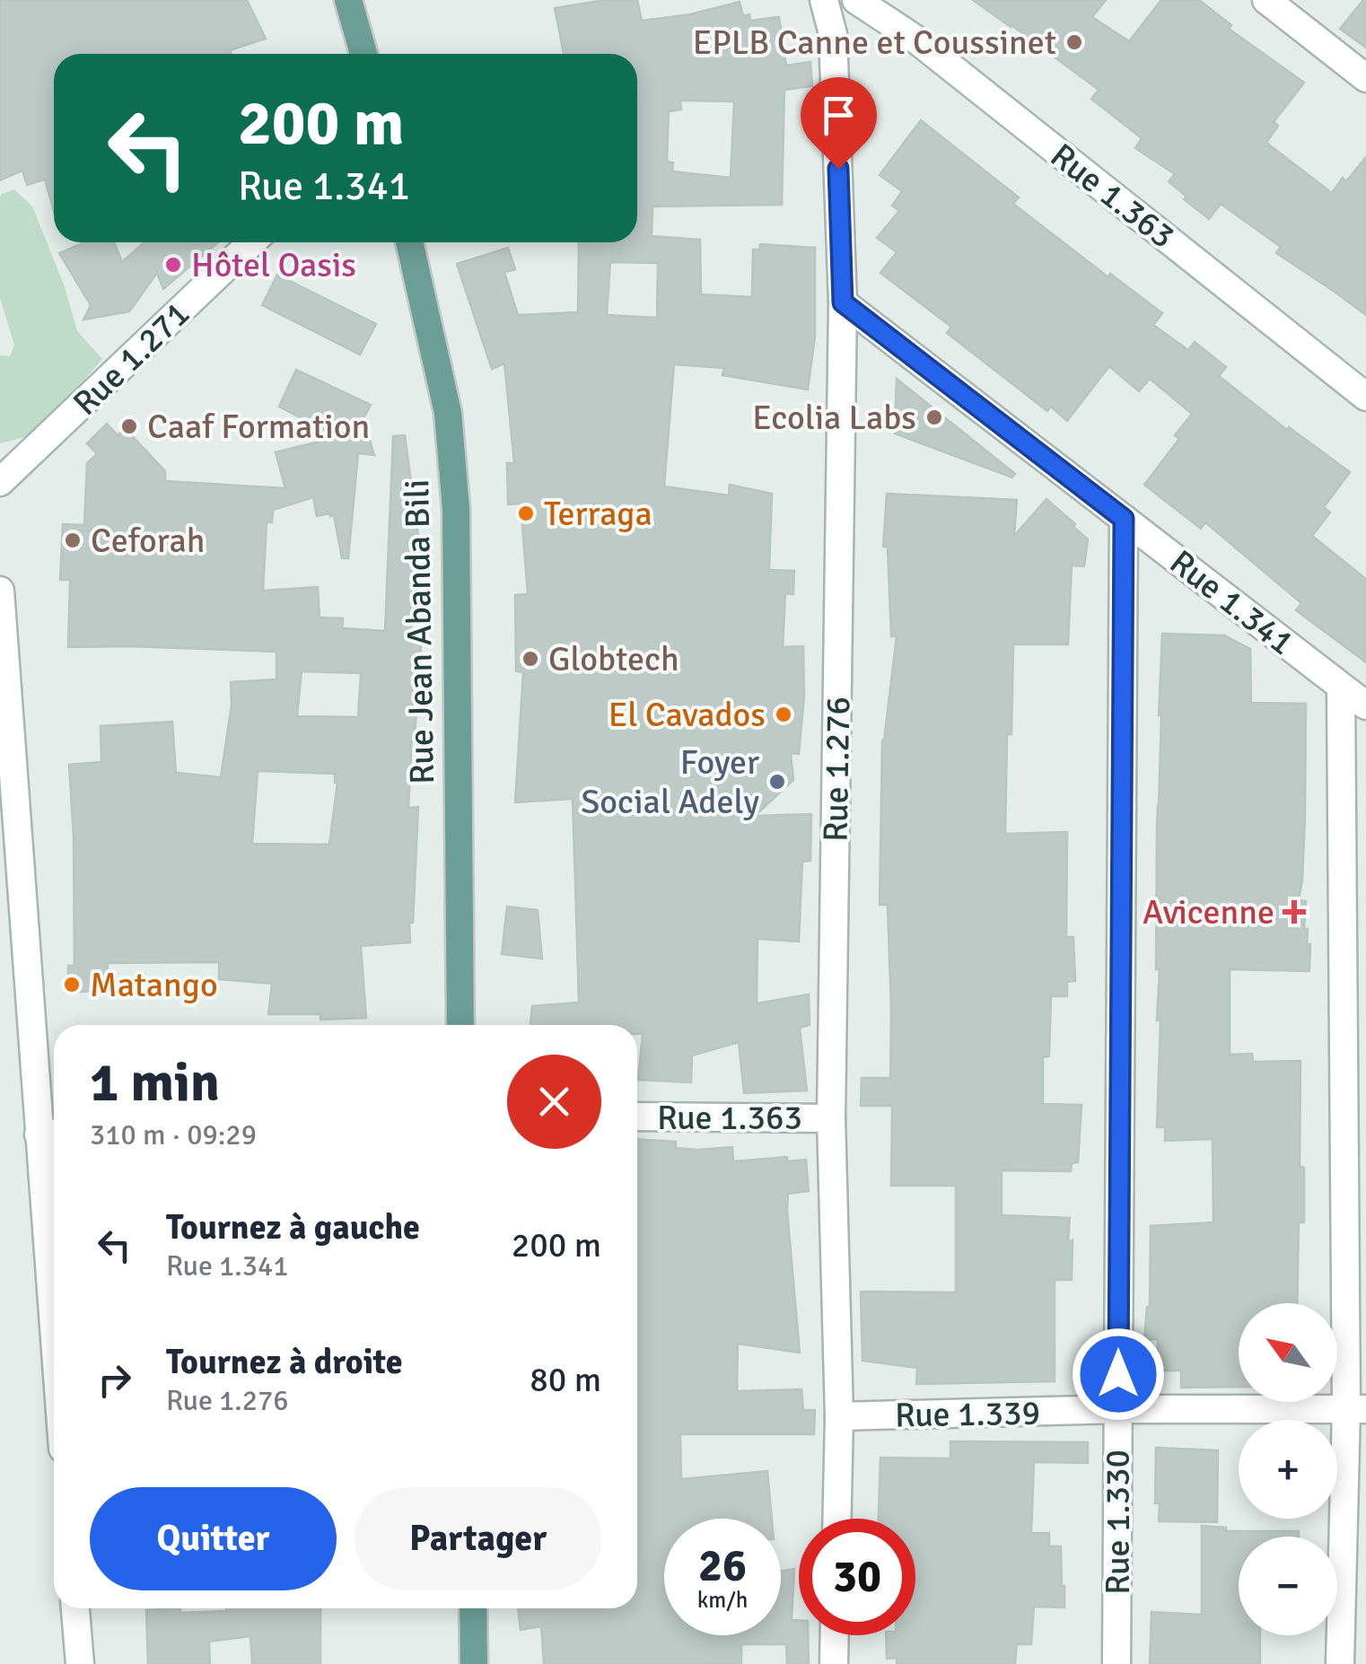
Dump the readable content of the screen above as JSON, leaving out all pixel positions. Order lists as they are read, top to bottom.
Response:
{
  "streets": {
    "main road": ["Rue Jean Abanda Bili"],
    "street": [
      "Rue 1.363",
      "Rue 1.271",
      "Rue 1.341",
      "Rue 1.276",
      "Rue 1.339",
      "Rue 1.330"
    ]
  },
  "crossings": [
    ["Rue 1.363", "Rue 1.276"],
    ["Rue 1.341", "Rue 1.276"],
    ["Rue 1.341", "Rue 1.330"],
    ["Rue 1.276", "Rue 1.339"],
    ["Rue 1.339", "Rue 1.330"]
  ],
  "places": {
    "other": [
      "EPLB Canne et Coussinet",
      "Hôtel Oasis",
      "Ecolia Labs",
      "Caaf Formation",
      "Terraga",
      "Ceforah",
      "Globtech",
      "El Cavados",
      "Foyer Social Adely",
      "Matango"
    ],
    "health": ["Avicenne"]
  },
  "north": "top left",
  "page": {
    "turn": ["200 m", "Rue 1.341"],
    "heading": ["1 min", "310 m · 09:29"],
    "list": [
      {
        "name": "Tournez à gauche",
        "note": "Rue 1.341",
        "value": "200 m"
      },
      {
        "name": "Tournez à droite",
        "note": "Rue 1.276",
        "value": "80 m"
      }
    ],
    "map_buttons": ["+", "−"],
    "buttons": ["Quitter", "Partager"],
    "speed": "26 km/h",
    "limit": "30"
  }
}
